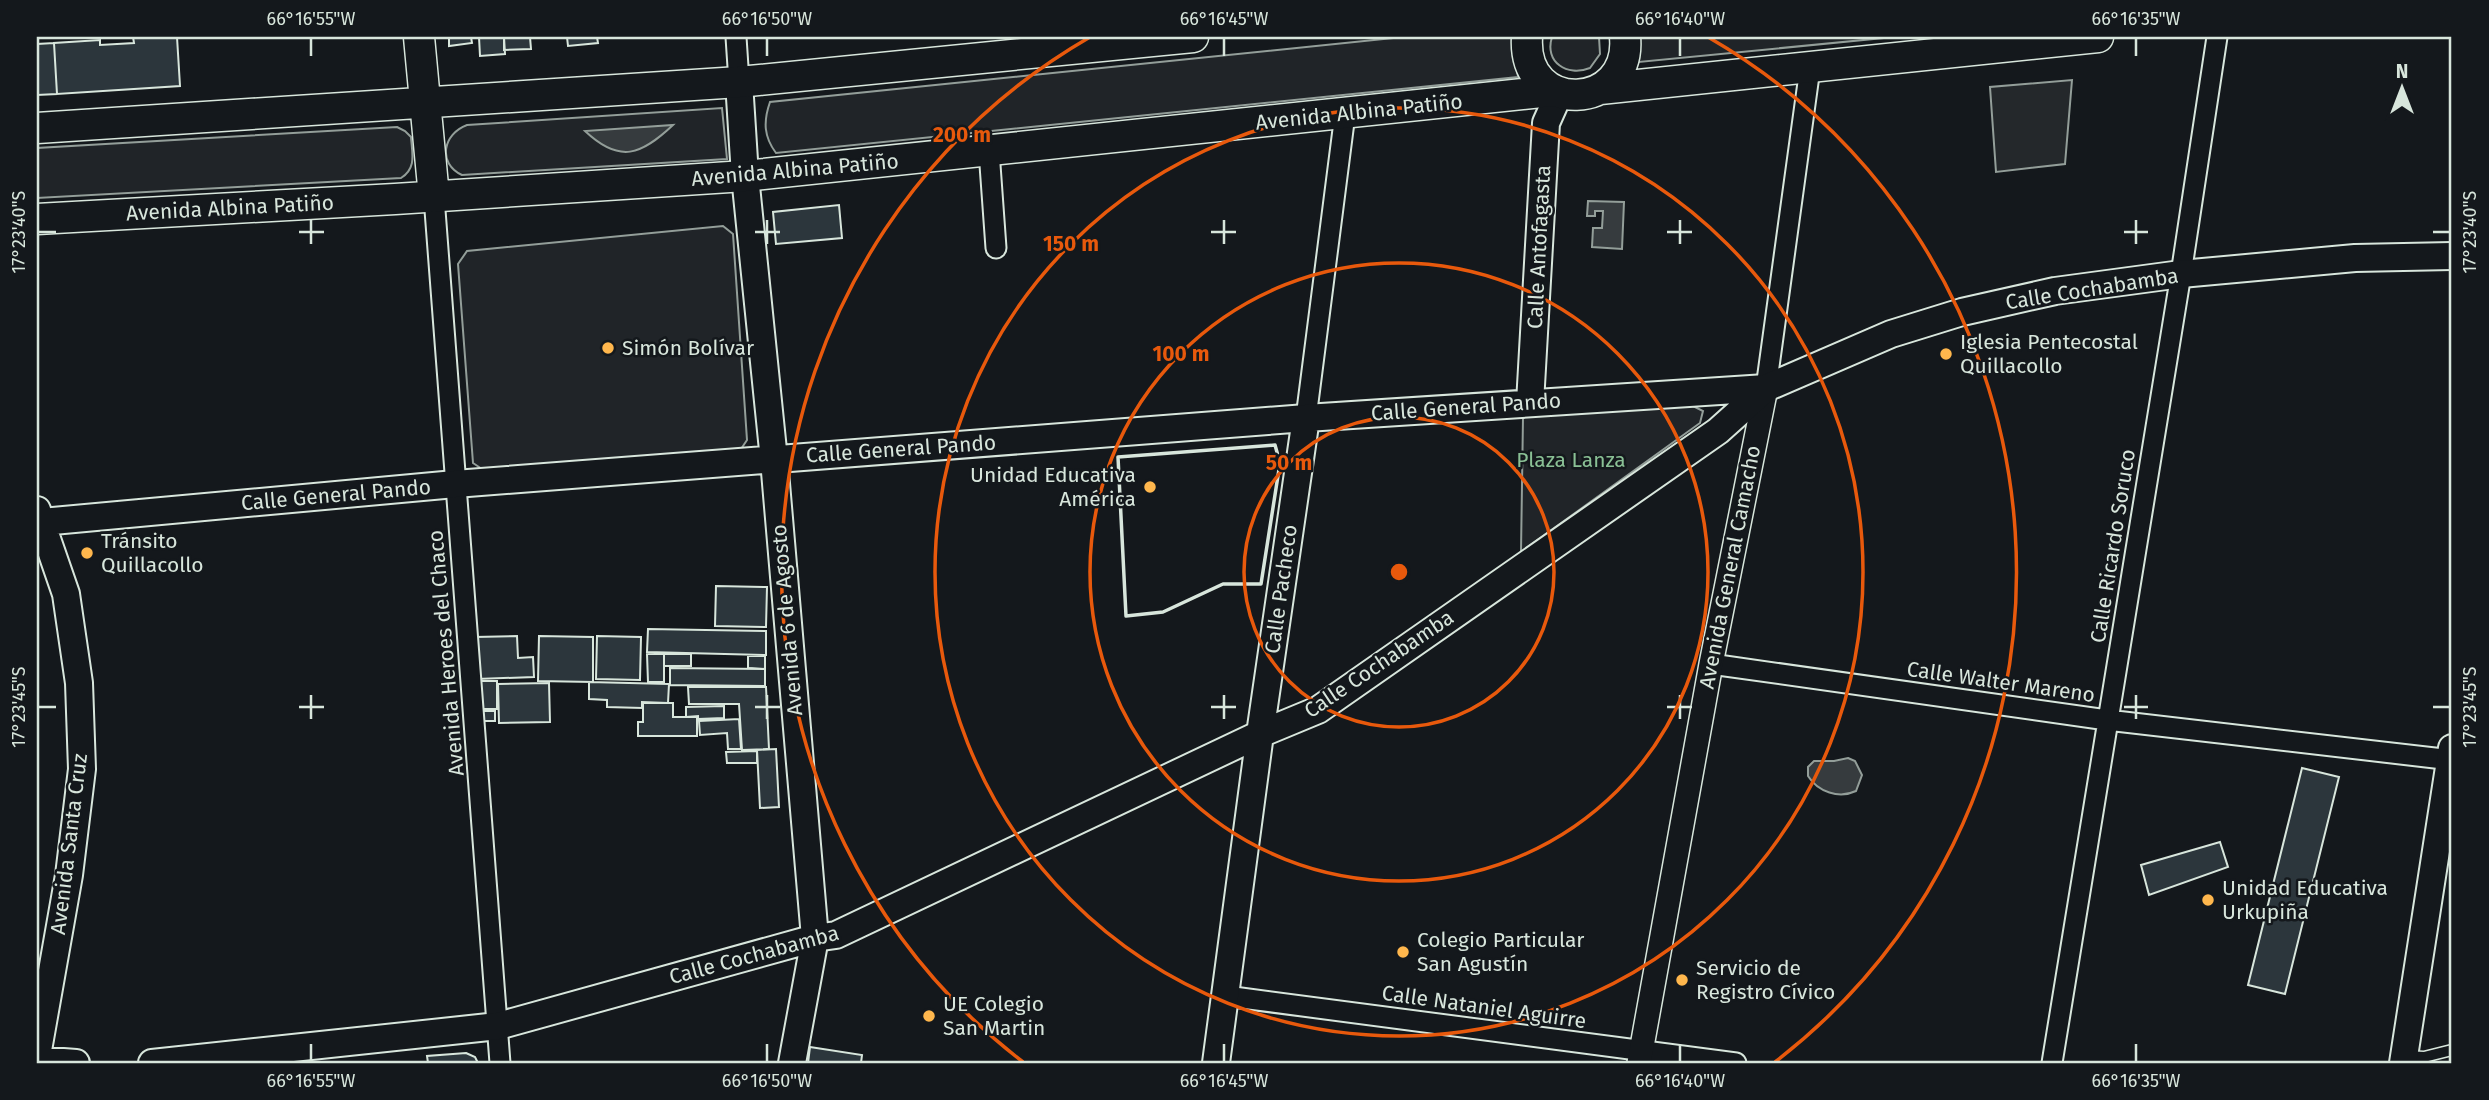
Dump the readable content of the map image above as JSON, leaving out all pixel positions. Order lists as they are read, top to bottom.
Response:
{
  "streets": {
    "main road": [
      "Avenida Albina Patiño",
      "Calle Antofagasta",
      "Calle Cochabamba",
      "Calle General Pando",
      "Calle Pacheco",
      "Avenida 6 de Agosto",
      "Avenida Santa Cruz"
    ],
    "street": [
      "Calle Ricardo Soruco",
      "Avenida General Camacho",
      "Avenida Heroes del Chaco",
      "Calle Walter Mareno",
      "Calle Nataniel Aguirre"
    ]
  },
  "crossings": [
    ["Avenida Albina Patiño", "Calle Antofagasta"],
    ["Avenida Albina Patiño", "Calle Pacheco"],
    ["Avenida Albina Patiño", "Avenida 6 de Agosto"],
    ["Avenida Albina Patiño", "Avenida Heroes del Chaco"],
    ["Calle Antofagasta", "Calle General Pando"],
    ["Calle Cochabamba", "Calle General Pando"],
    ["Calle Cochabamba", "Calle Ricardo Soruco"],
    ["Calle Cochabamba", "Avenida General Camacho"],
    ["Calle Cochabamba", "Calle Pacheco"],
    ["Calle Cochabamba", "Avenida 6 de Agosto"],
    ["Calle Cochabamba", "Avenida Heroes del Chaco"],
    ["Calle General Pando", "Avenida General Camacho"],
    ["Calle General Pando", "Calle Pacheco"],
    ["Calle General Pando", "Avenida 6 de Agosto"],
    ["Calle General Pando", "Avenida Heroes del Chaco"],
    ["Calle General Pando", "Avenida Santa Cruz"],
    ["Calle Ricardo Soruco", "Calle Walter Mareno"],
    ["Avenida General Camacho", "Calle Walter Mareno"],
    ["Avenida General Camacho", "Calle Nataniel Aguirre"],
    ["Calle Pacheco", "Calle Nataniel Aguirre"]
  ],
  "parks": ["Plaza Lanza"],
  "places": [
    "Simón Bolívar",
    "Iglesia Pentecostal Quillacollo",
    "Unidad Educativa América",
    "Tránsito Quillacollo",
    "Unidad Educativa Urkupiña",
    "Colegio Particular San Agustín",
    "Servicio de Registro Cívico",
    "UE Colegio San Martin"
  ],
  "north": "top",
  "coordinates": [
    "66°16'55\"W",
    "66°16'50\"W",
    "66°16'45\"W",
    "66°16'40\"W",
    "66°16'35\"W",
    "17°23'40\"S",
    "17°23'45\"S"
  ],
  "rings": [
    "200 m",
    "150 m",
    "100 m",
    "50 m"
  ]
}
